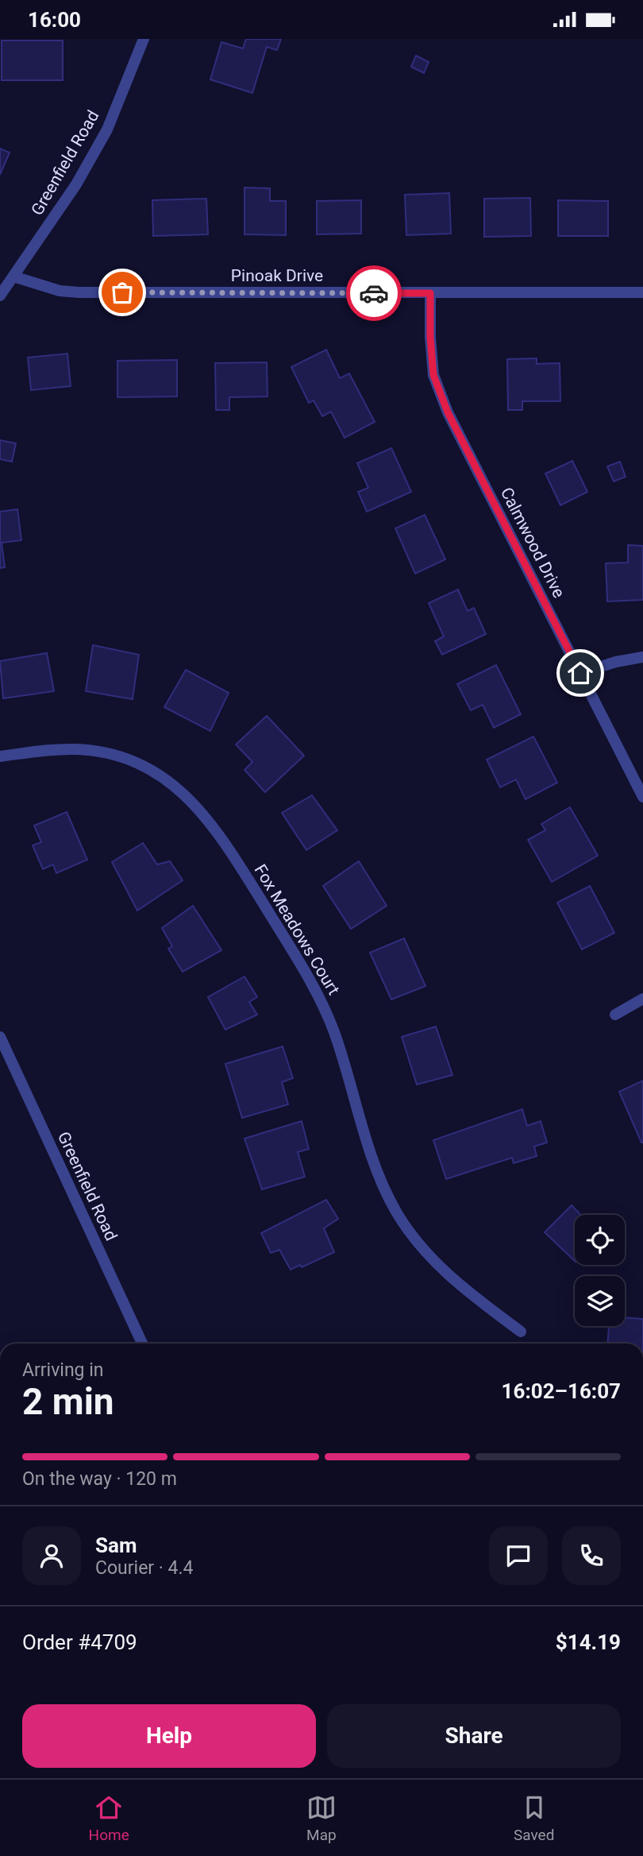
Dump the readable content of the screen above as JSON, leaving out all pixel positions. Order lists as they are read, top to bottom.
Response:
{
  "streets": {
    "street": [
      "Greenfield Road",
      "Pinoak Drive",
      "Calmwood Drive",
      "Fox Meadows Court"
    ]
  },
  "crossings": [
    ["Greenfield Road", "Pinoak Drive"],
    ["Pinoak Drive", "Calmwood Drive"]
  ],
  "page": {
    "status": "16:00",
    "heading": ["2 min", "Arriving in", "16:02–16:07"],
    "panel": [
      "Sam",
      "Courier · 4.4",
      "Order #4709",
      "$14.19"
    ],
    "bar": "On the way · 120 m",
    "buttons": ["Help", "Share"],
    "tabs": ["Home", "Map", "Saved"]
  }
}
